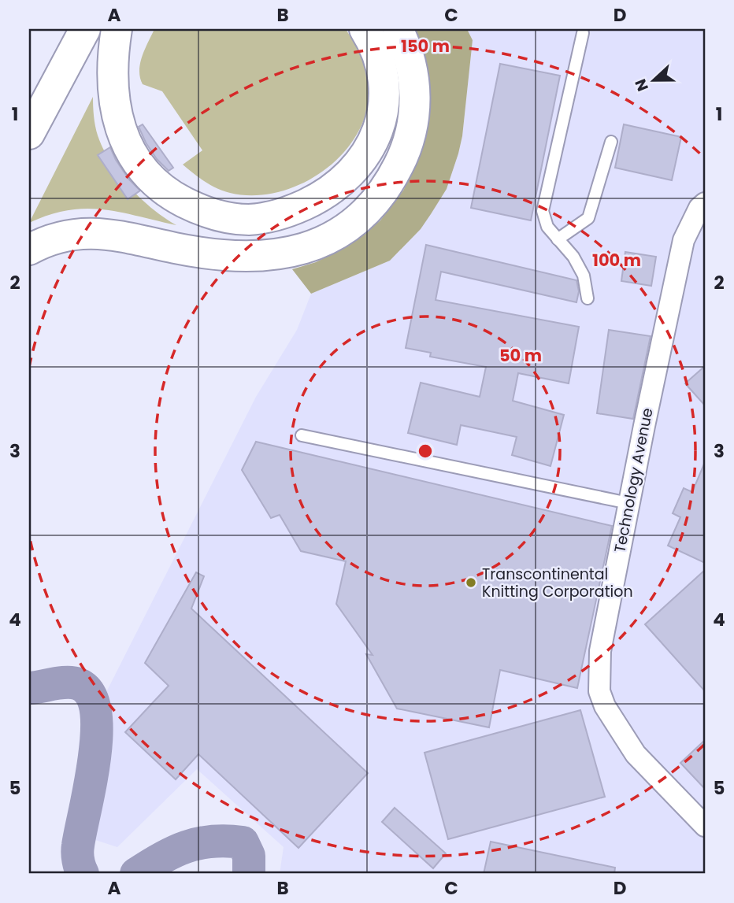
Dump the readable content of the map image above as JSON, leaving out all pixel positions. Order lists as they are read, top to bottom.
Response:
{
  "streets": {
    "street": ["Technology Avenue"]
  },
  "places": ["Transcontinental Knitting Corporation"],
  "north": "left",
  "grid": {
    "columns": [
      "A",
      "B",
      "C",
      "D"
    ],
    "rows": [
      "1",
      "2",
      "3",
      "4",
      "5"
    ]
  },
  "rings": ["150 m", "100 m", "50 m"]
}
